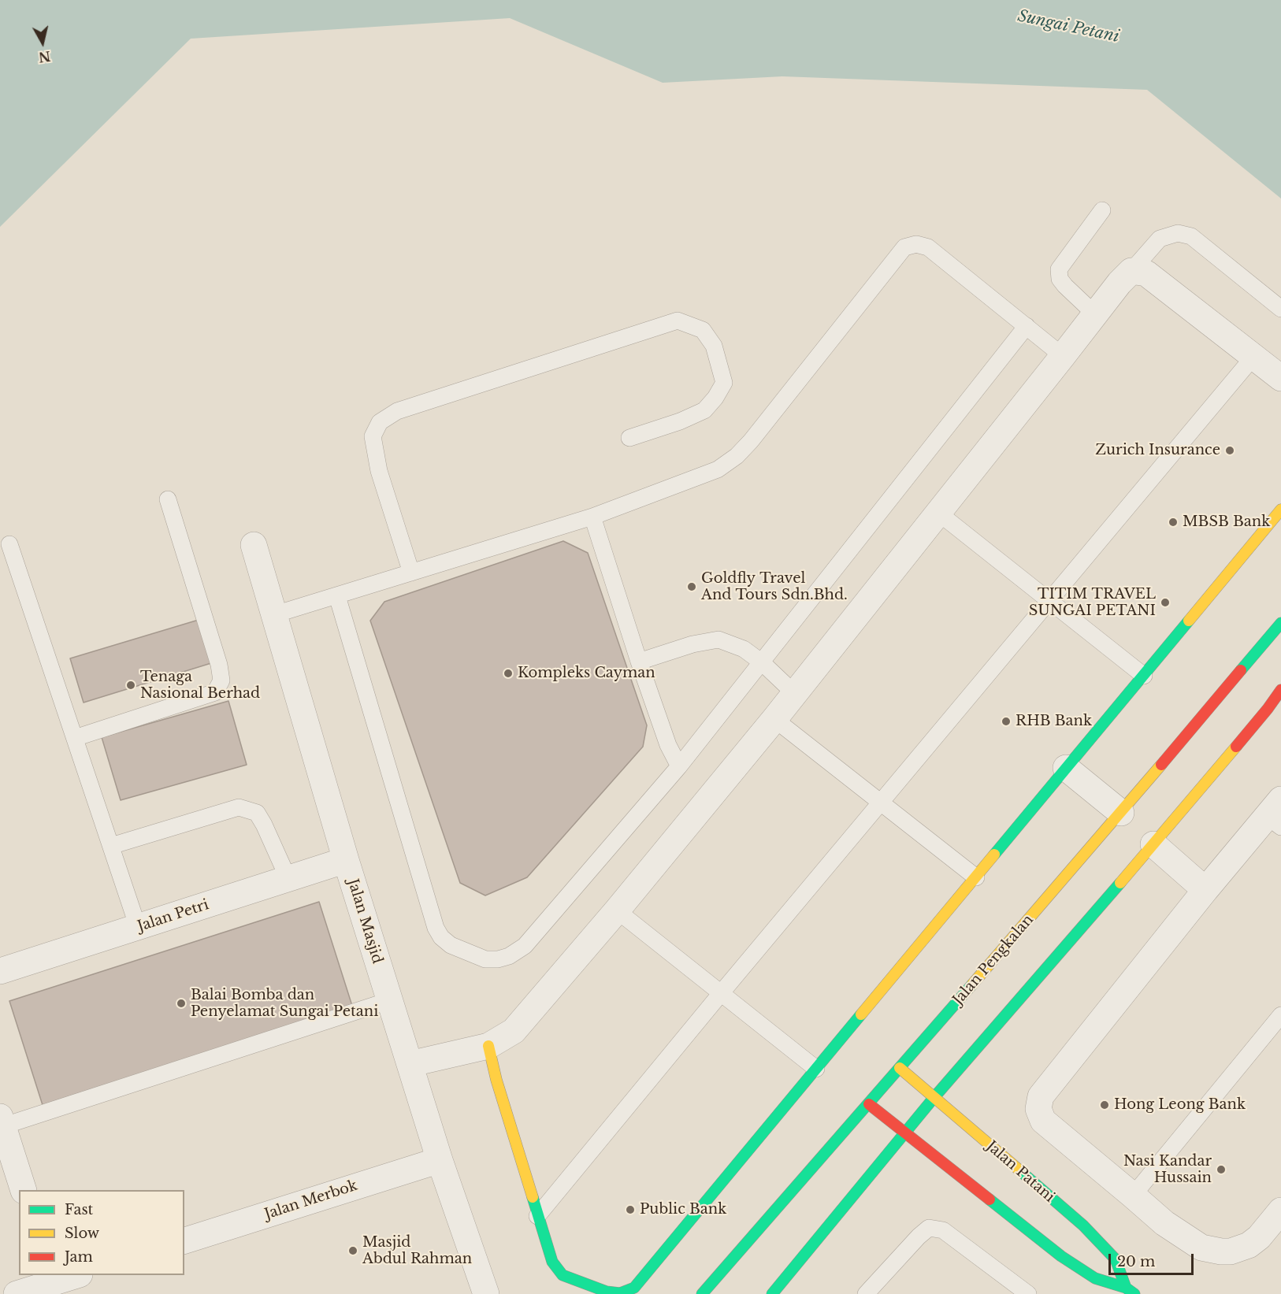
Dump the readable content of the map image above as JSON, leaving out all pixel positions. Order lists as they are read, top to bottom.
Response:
{
  "streets": {
    "main road": ["Jalan Pengkalan", "Jalan Patani"],
    "street": ["Jalan Petri", "Jalan Masjid", "Jalan Merbok"]
  },
  "crossings": [
    ["Jalan Petri", "Jalan Masjid"],
    ["Jalan Masjid", "Jalan Merbok"],
    ["Jalan Pengkalan", "Jalan Patani"]
  ],
  "water": ["Sungai Petani"],
  "places": [
    "Zurich Insurance",
    "MBSB Bank",
    "Goldfly Travel And Tours Sdn.Bhd.",
    "TITIM TRAVEL SUNGAI PETANI",
    "Kompleks Cayman",
    "Tenaga Nasional Berhad",
    "RHB Bank",
    "Balai Bomba dan Penyelamat Sungai Petani",
    "Hong Leong Bank",
    "Nasi Kandar Hussain",
    "Public Bank",
    "Masjid Abdul Rahman"
  ],
  "legend": ["Fast", "Slow", "Jam"],
  "scale_bar": "20 m",
  "north": "bottom"
}
